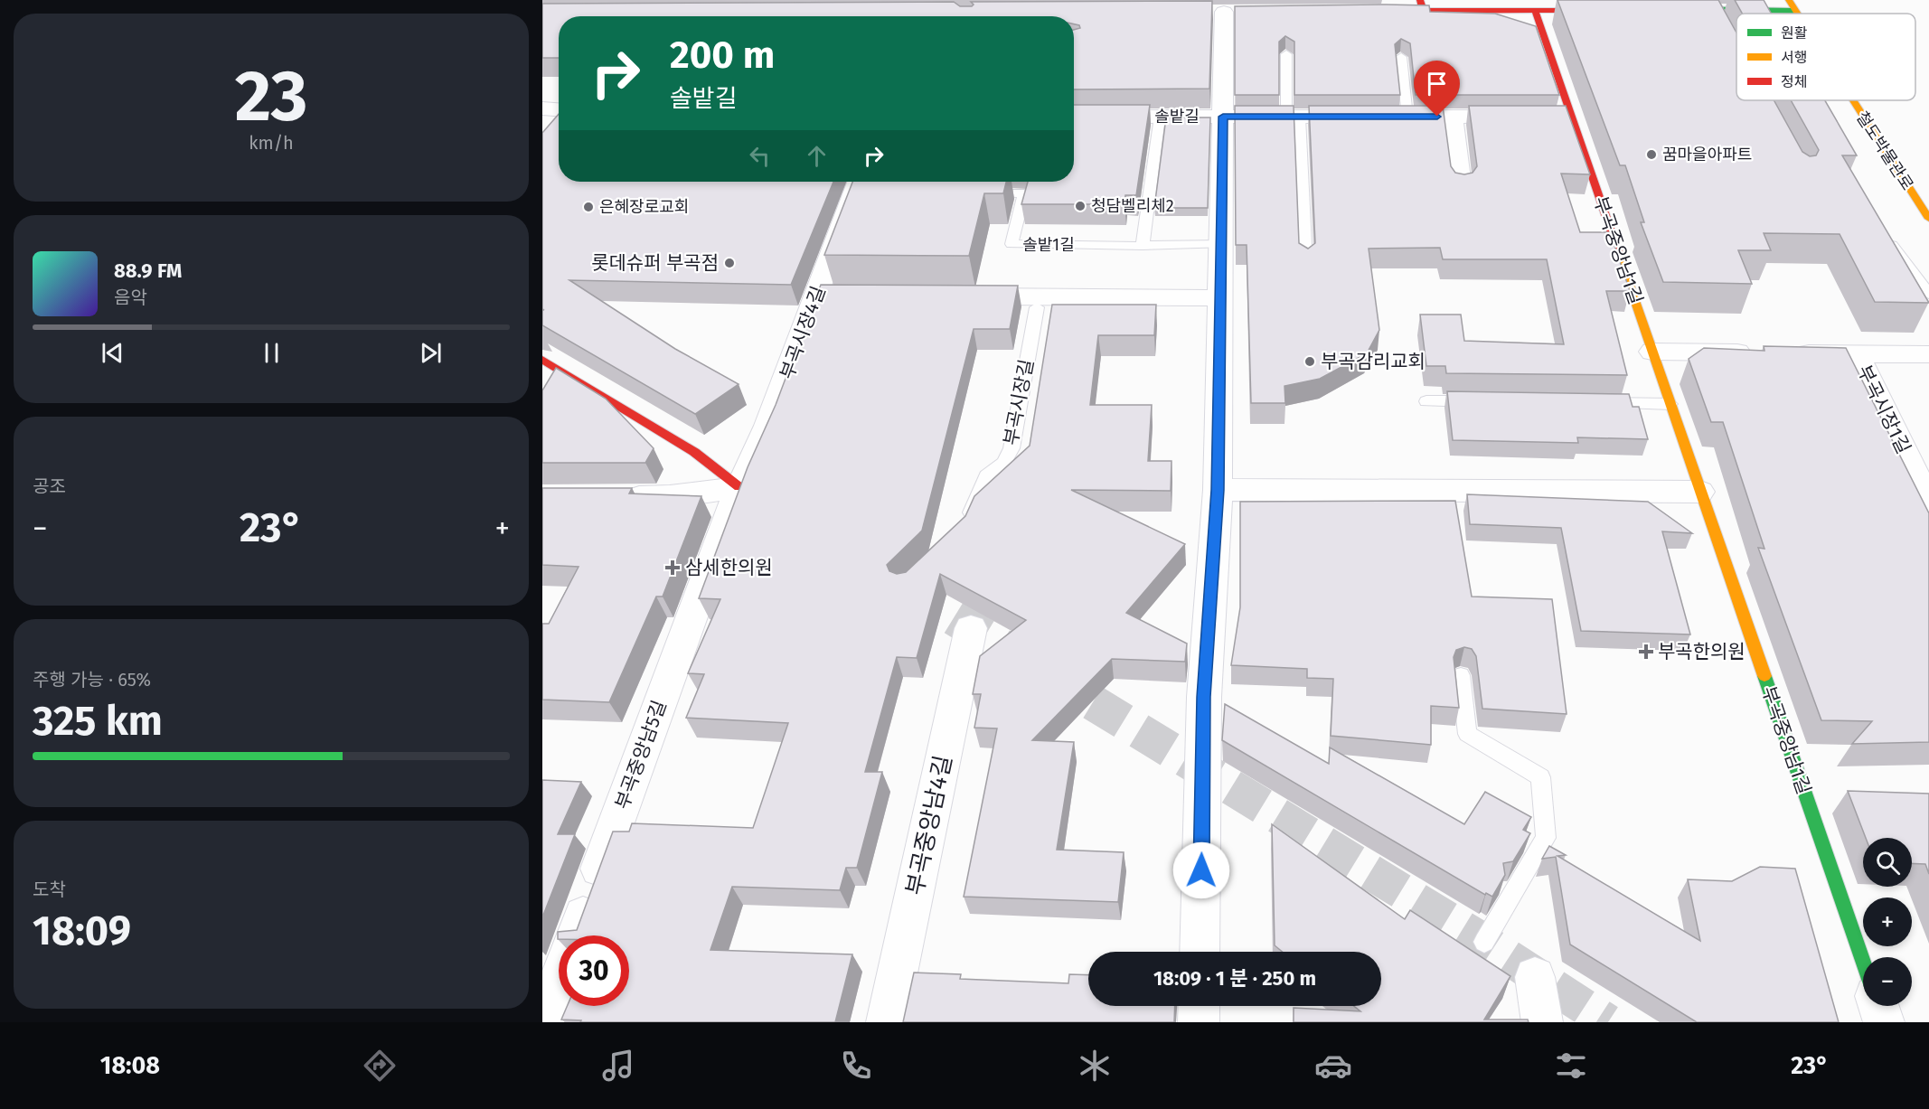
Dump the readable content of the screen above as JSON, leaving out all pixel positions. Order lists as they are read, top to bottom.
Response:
{
  "streets": {
    "street": [
      "솔밭길",
      "철도박물관로",
      "부곡중앙남1길",
      "부곡시장4길",
      "부곡시장1길",
      "부곡중앙남5길",
      "부곡중앙남4길"
    ],
    "lane": ["솔밭1길", "부곡시장길"]
  },
  "crossings": [
    ["부곡중앙남1길", "부곡시장1길"],
    ["부곡시장4길", "부곡중앙남5길"]
  ],
  "places": {
    "other": [
      "꿈마을아파트",
      "청담벨리체2",
      "은혜장로교회",
      "롯데슈퍼 부곡점",
      "부곡감리교회"
    ],
    "health": ["삼세한의원", "부곡한의원"]
  },
  "legend": ["원활", "서행", "정체"],
  "page": {
    "tile": [
      ["23", "km/h"],
      "공조",
      ["주행 가능 · 65%", "325 km"],
      ["도착", "18:09"]
    ],
    "turn": ["200 m", "솔밭길"],
    "song": ["88.9 FM", "음악"],
    "heat": ["−", "23°", "+"],
    "map_buttons": ["+", "−"],
    "limit": "30",
    "trip": "18:09 · 1 분 · 250 m",
    "tabs": ["18:08", "23°"]
  }
}
